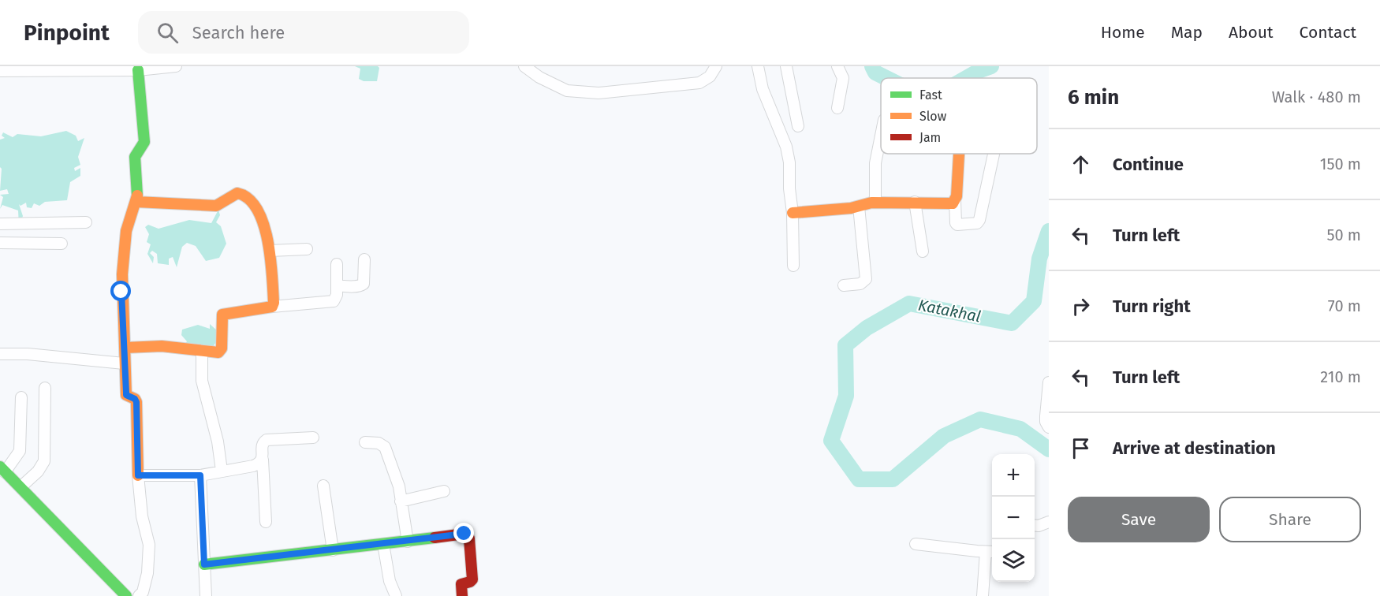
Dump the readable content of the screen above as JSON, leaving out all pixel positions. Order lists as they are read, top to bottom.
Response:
{
  "water": ["Katakhal"],
  "legend": ["Fast", "Slow", "Jam"],
  "page": {
    "header": "Pinpoint",
    "search": "Search here",
    "nav": [
      "Home",
      "Map",
      "About",
      "Contact"
    ],
    "heading": ["6 min", "Walk · 480 m"],
    "list": [
      ["Continue", "150 m"],
      ["Turn left", "50 m"],
      ["Turn right", "70 m"],
      ["Turn left", "210 m"],
      "Arrive at destination"
    ],
    "map_buttons": ["+", "−"],
    "buttons": ["Save", "Share"]
  }
}
